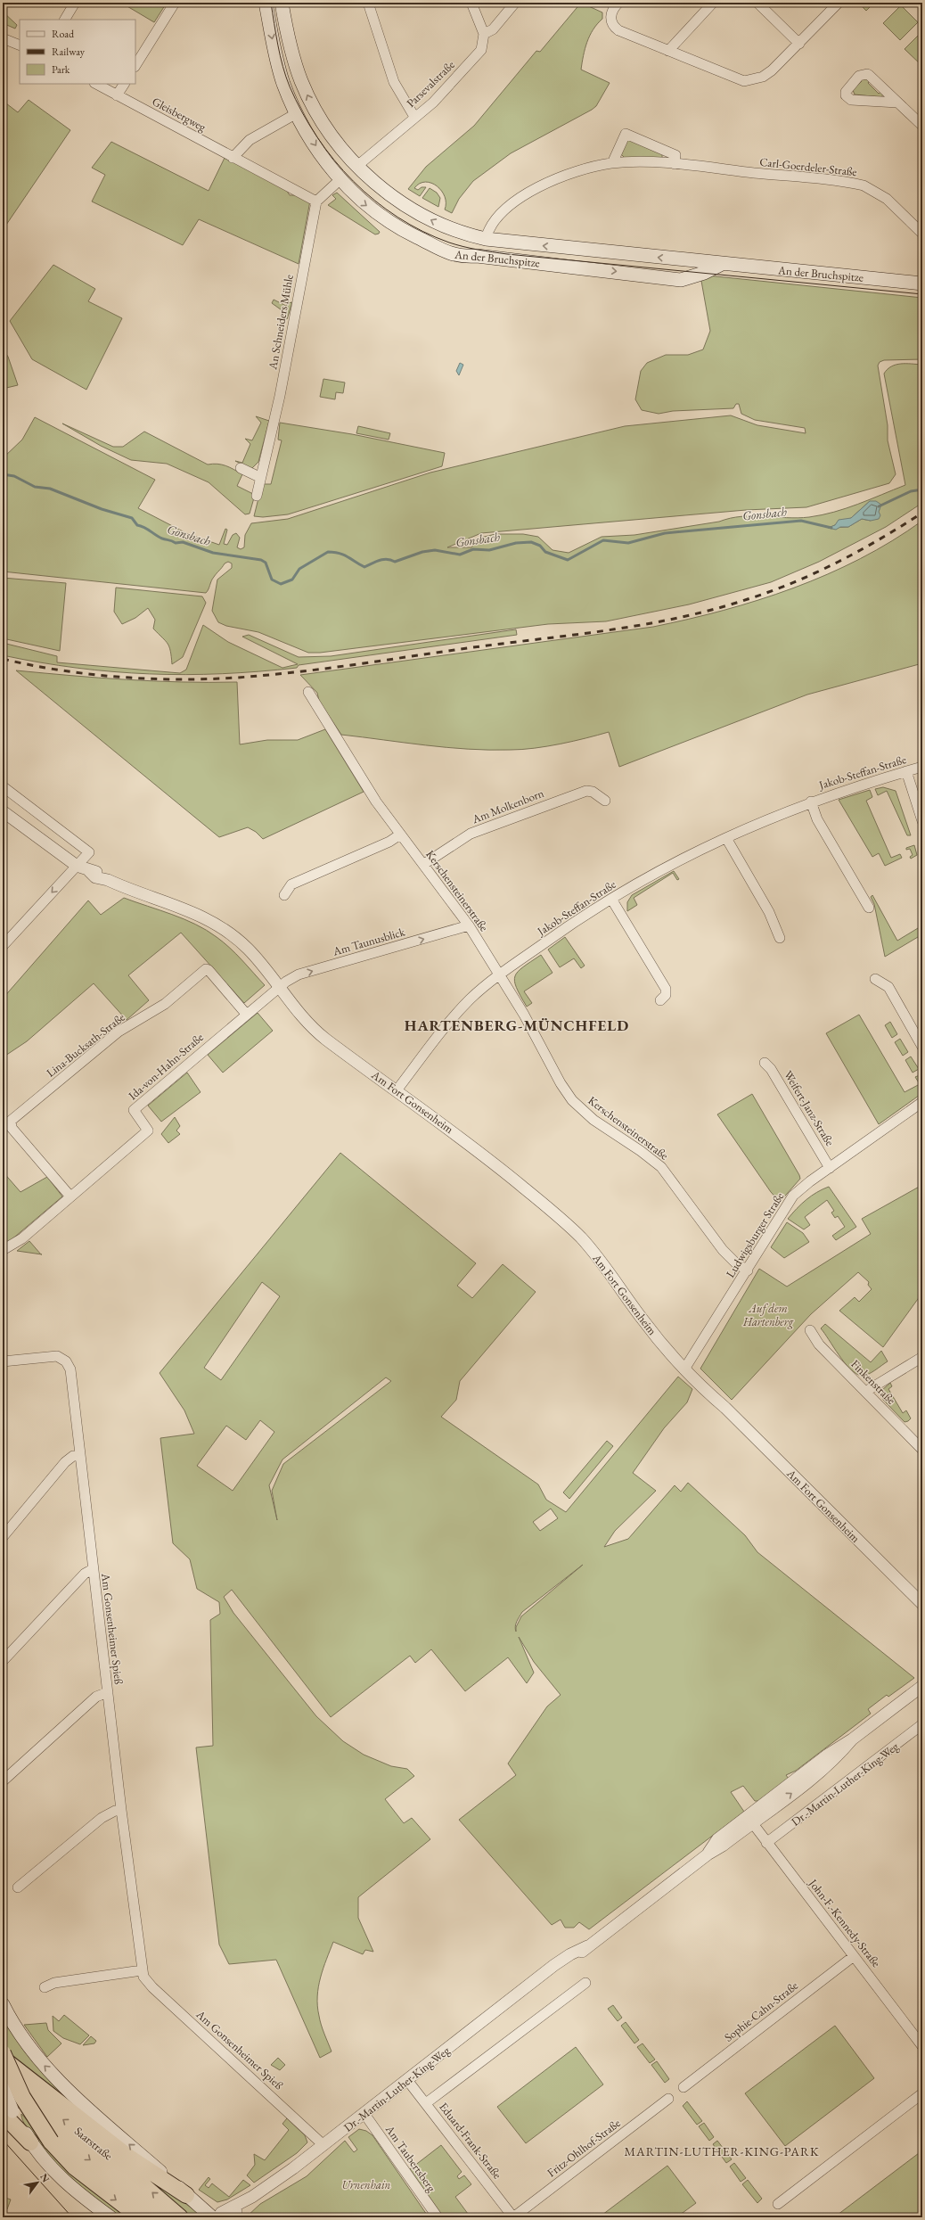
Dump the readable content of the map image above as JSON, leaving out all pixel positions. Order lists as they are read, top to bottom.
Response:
{
  "streets": {
    "highway": ["Saarstraße"],
    "main road": ["An der Bruchspitze"],
    "street": [
      "Parsevalstraße",
      "Gleisbergweg",
      "Carl-Goerdeler-Straße",
      "An Schneiders Mühle",
      "Jakob-Steffan-Straße",
      "Am Molkenborn",
      "Kerschensteinerstraße",
      "Am Taunusblick",
      "Lina-Bucksath-Straße",
      "Ida-von-Hahn-Straße",
      "Am Fort Gonsenheim",
      "Weifert-Janz-Straße",
      "Ludwigsburger Straße",
      "Finkenstraße",
      "Am Gonsenheimer Spieß",
      "Dr.-Martin-Luther-King-Weg",
      "John-F.-Kennedy-Straße",
      "Sophie-Cahn-Straße",
      "Eduard-Frank-Straße",
      "Fritz-Ohlhof-Straße",
      "Am Taubertsberg"
    ]
  },
  "crossings": [
    ["Parsevalstraße", "An der Bruchspitze"],
    ["Gleisbergweg", "An Schneiders Mühle"],
    ["Carl-Goerdeler-Straße", "An der Bruchspitze"],
    ["Jakob-Steffan-Straße", "Kerschensteinerstraße"],
    ["Jakob-Steffan-Straße", "Am Fort Gonsenheim"],
    ["Am Molkenborn", "Kerschensteinerstraße"],
    ["Kerschensteinerstraße", "Am Taunusblick"],
    ["Kerschensteinerstraße", "Ludwigsburger Straße"],
    ["Am Taunusblick", "Ida-von-Hahn-Straße"],
    ["Am Taunusblick", "Am Fort Gonsenheim"],
    ["Lina-Bucksath-Straße", "Ida-von-Hahn-Straße"],
    ["Ida-von-Hahn-Straße", "Am Fort Gonsenheim"],
    ["Am Fort Gonsenheim", "Ludwigsburger Straße"],
    ["Weifert-Janz-Straße", "Ludwigsburger Straße"],
    ["Am Gonsenheimer Spieß", "Dr.-Martin-Luther-King-Weg"],
    ["Dr.-Martin-Luther-King-Weg", "John-F.-Kennedy-Straße"],
    ["Dr.-Martin-Luther-King-Weg", "Eduard-Frank-Straße"],
    ["Dr.-Martin-Luther-King-Weg", "Am Taubertsberg"],
    ["John-F.-Kennedy-Straße", "Sophie-Cahn-Straße"],
    ["Eduard-Frank-Straße", "Fritz-Ohlhof-Straße"]
  ],
  "one_way": ["Am Taunusblick"],
  "districts": ["HARTENBERG-MÜNCHFELD", "MARTIN-LUTHER-KING-PARK"],
  "water": ["Gonsbach"],
  "parks": ["Auf dem Hartenberg", "Urnenhain"],
  "legend": ["Road", "Railway", "Park"],
  "north": "top right"
}
